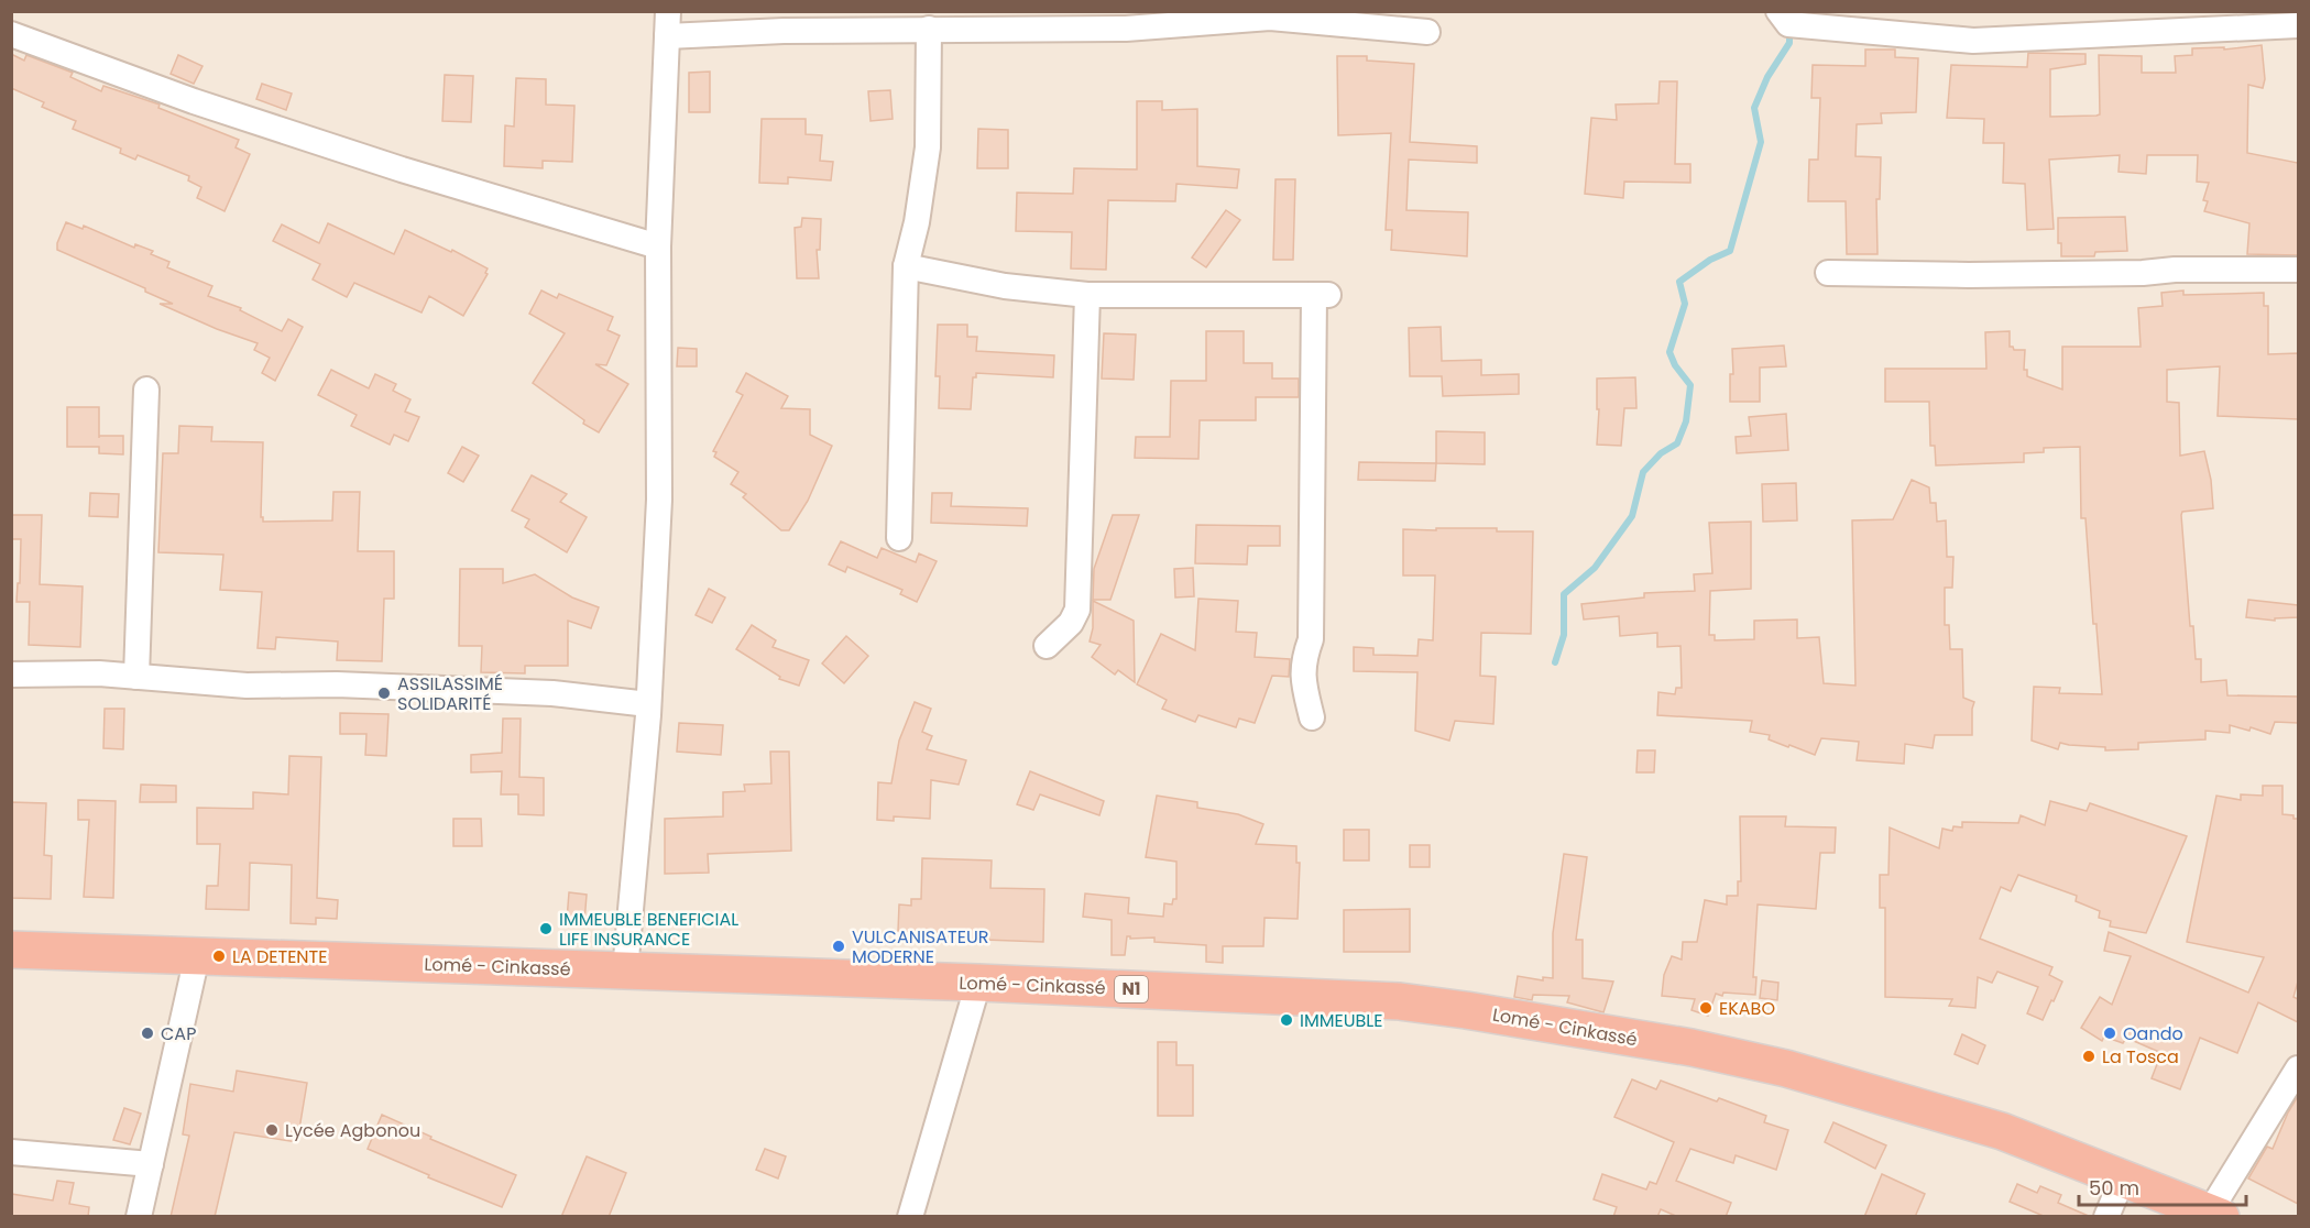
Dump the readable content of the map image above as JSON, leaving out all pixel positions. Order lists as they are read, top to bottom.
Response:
{
  "streets": {
    "highway": ["Lomé - Cinkassé", "N1"]
  },
  "places": [
    "ASSILASSIMÉ SOLIDARITÉ",
    "IMMEUBLE BENEFICIAL LIFE INSURANCE",
    "VULCANISATEUR MODERNE",
    "LA DETENTE",
    "EKABO",
    "IMMEUBLE",
    "CAP",
    "Oando",
    "La Tosca",
    "Lycée Agbonou"
  ],
  "scale_bar": "50 m"
}
